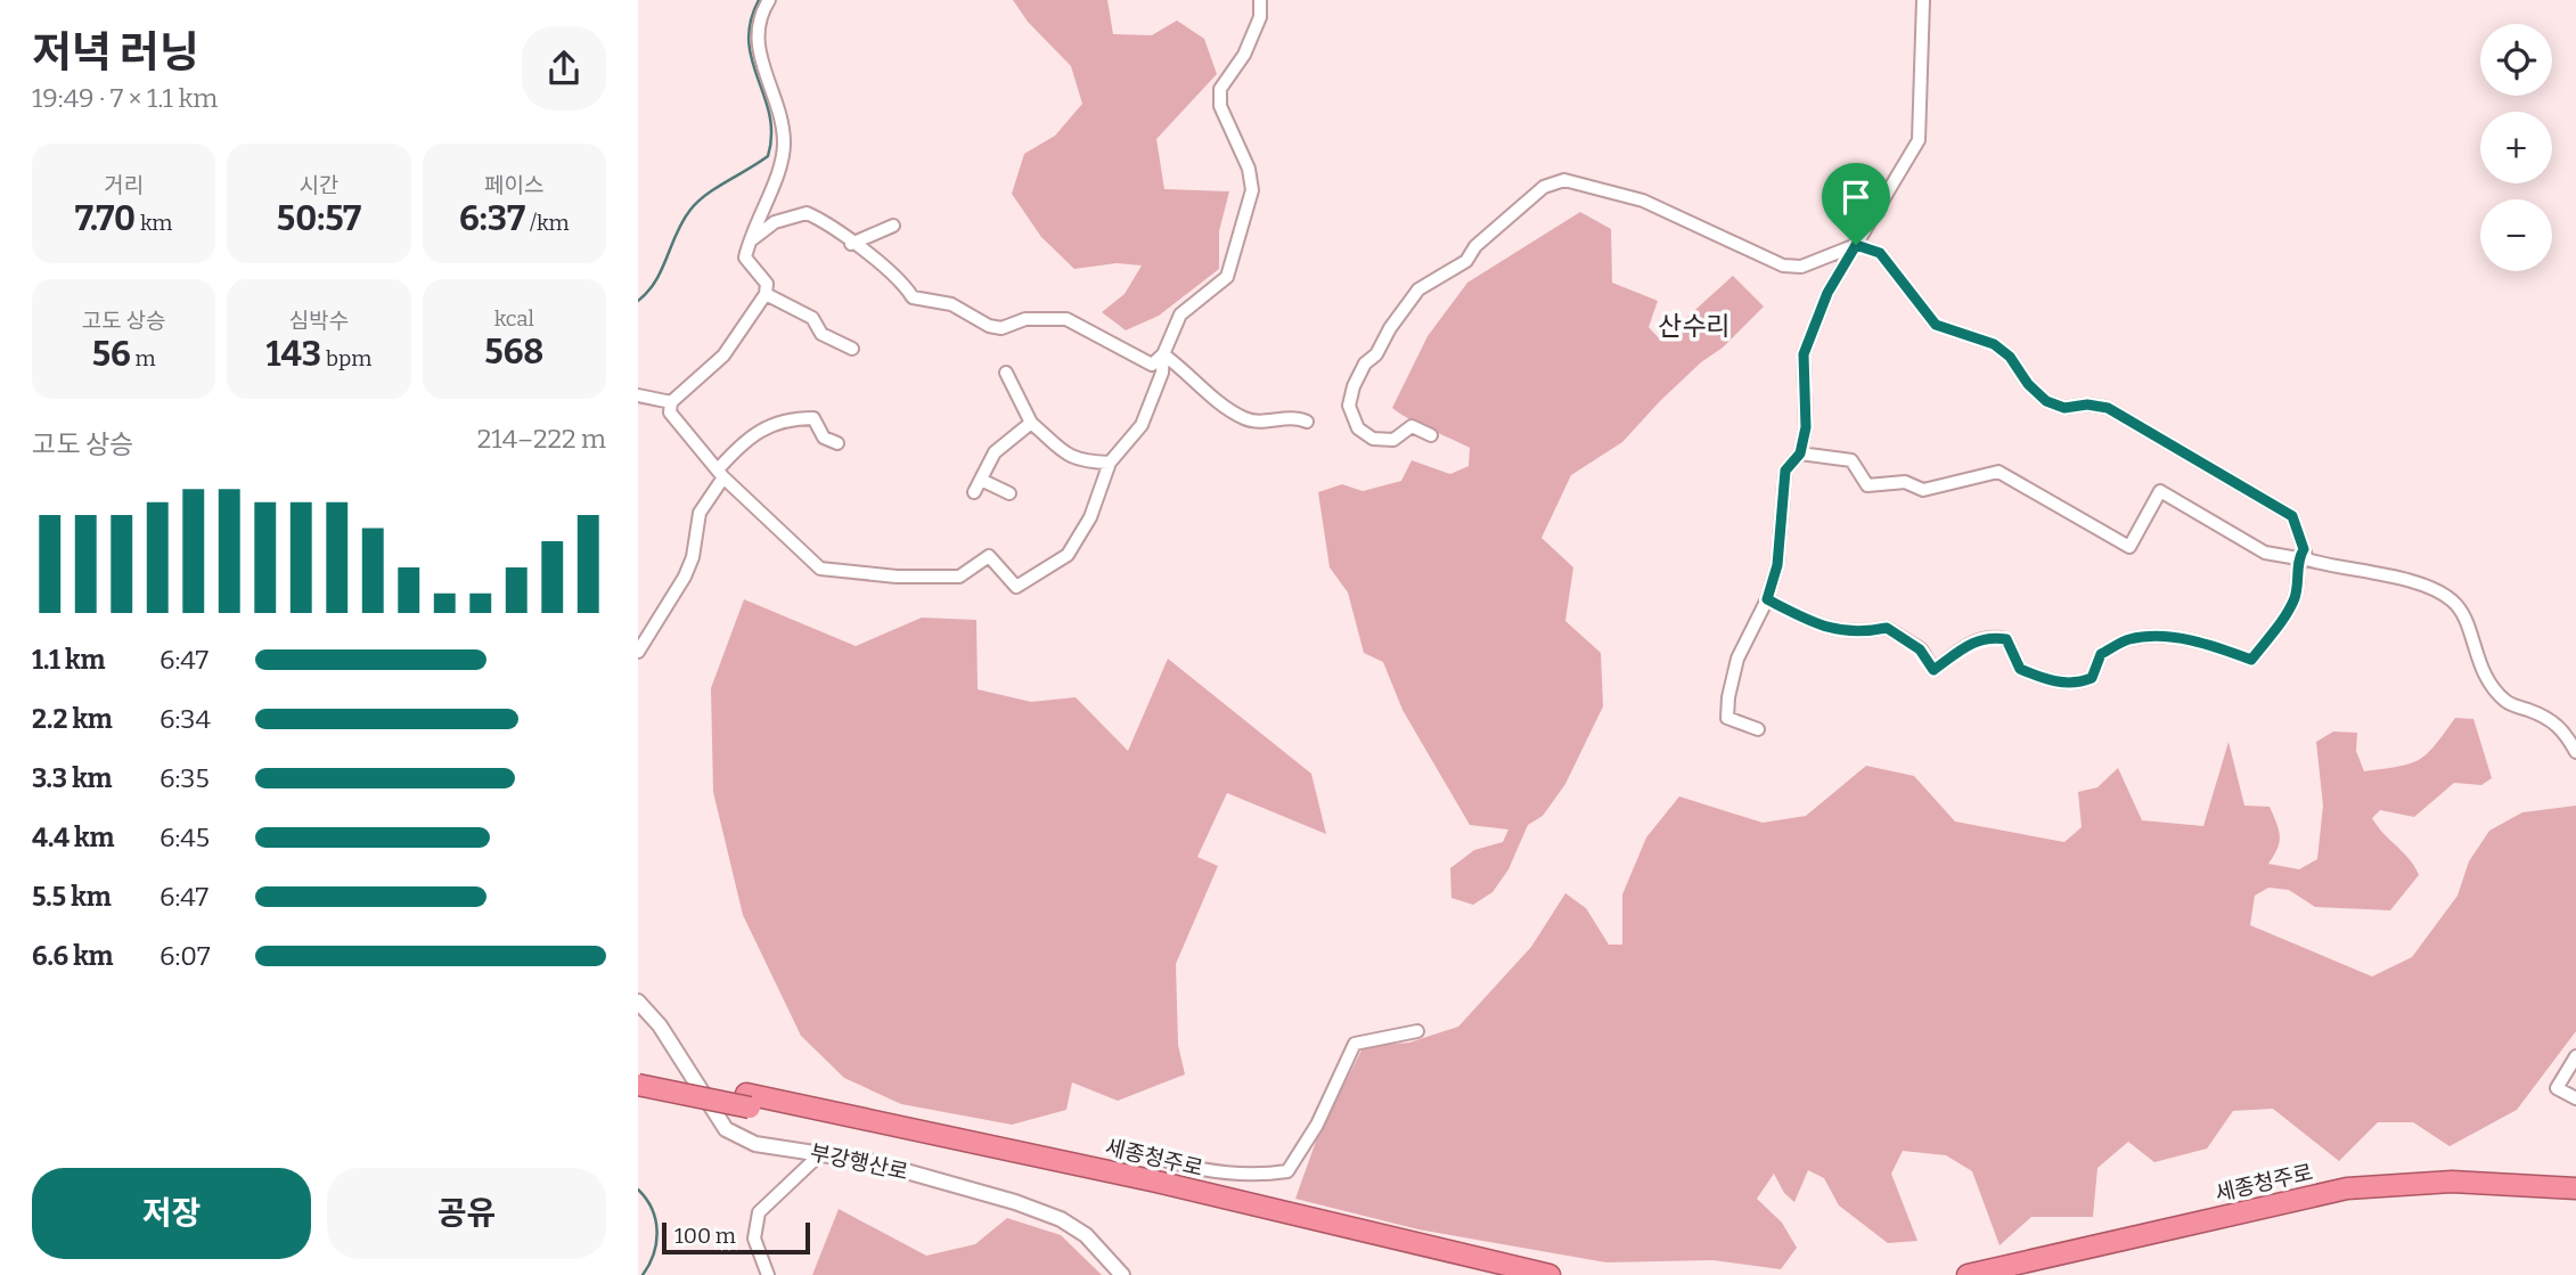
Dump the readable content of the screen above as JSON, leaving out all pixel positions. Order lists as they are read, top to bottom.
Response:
{
  "streets": {
    "highway": ["세종청주로"],
    "street": ["부강행산로"]
  },
  "districts": ["산수리"],
  "scale_bar": "100 m",
  "page": {
    "heading": ["저녁 러닝", "19:49 · 7 × 1.1 km"],
    "map_buttons": ["+", "−"],
    "stats": [
      ["거리", "7.70 km"],
      ["시간", "50:57"],
      ["페이스", "6:37 /km"],
      ["고도 상승", "56 m"],
      ["심박수", "143 bpm"],
      ["kcal", "568"]
    ],
    "chart": ["고도 상승", "214–222 m"],
    "list": [
      {
        "name": "1.1 km",
        "note": "6:47"
      },
      {
        "name": "2.2 km",
        "note": "6:34"
      },
      {
        "name": "3.3 km",
        "note": "6:35"
      },
      {
        "name": "4.4 km",
        "note": "6:45"
      },
      {
        "name": "5.5 km",
        "note": "6:47"
      },
      {
        "name": "6.6 km",
        "note": "6:07"
      }
    ],
    "buttons": ["저장", "공유"],
    "scale": "100 m"
  }
}
